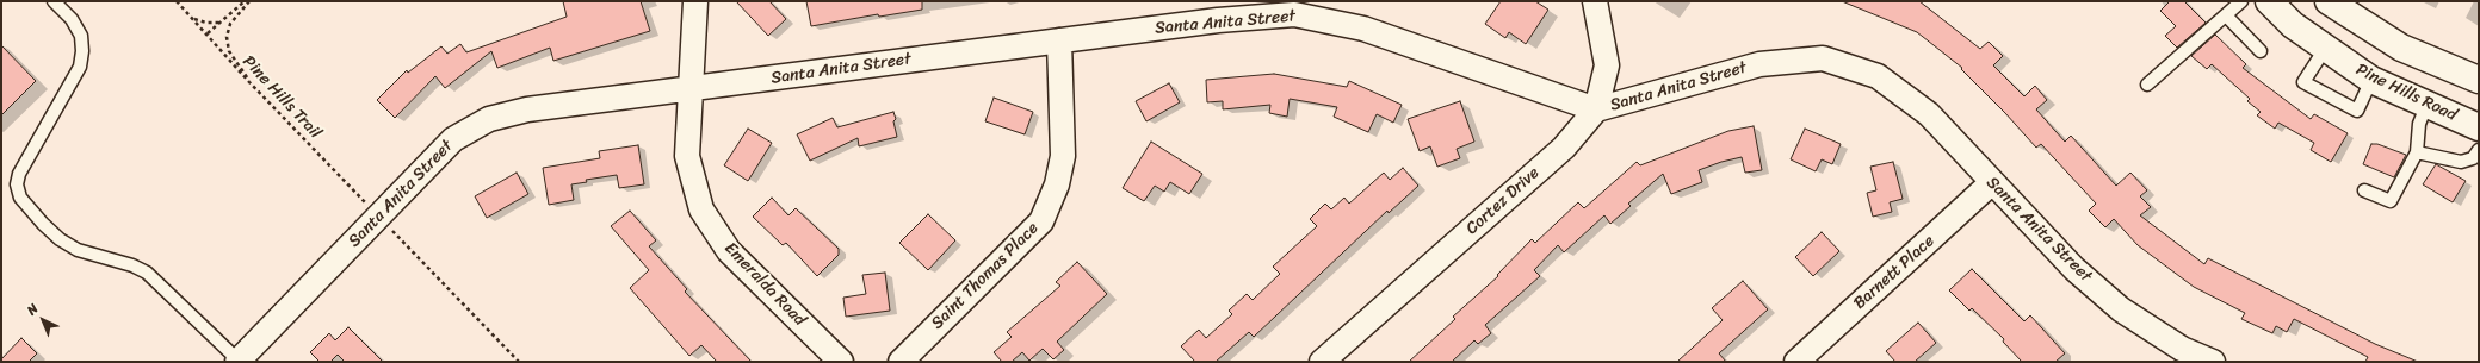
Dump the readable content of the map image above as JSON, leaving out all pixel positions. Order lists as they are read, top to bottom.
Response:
{
  "streets": {
    "main road": ["Pine Hills Road"],
    "street": [
      "Santa Anita Street",
      "Cortez Drive",
      "Barnett Place",
      "Saint Thomas Place",
      "Emeralda Road"
    ],
    "path": ["Pine Hills Trail"]
  },
  "crossings": [
    ["Santa Anita Street", "Cortez Drive"],
    ["Santa Anita Street", "Barnett Place"],
    ["Santa Anita Street", "Saint Thomas Place"],
    ["Santa Anita Street", "Emeralda Road"]
  ],
  "north": "top left"
}
